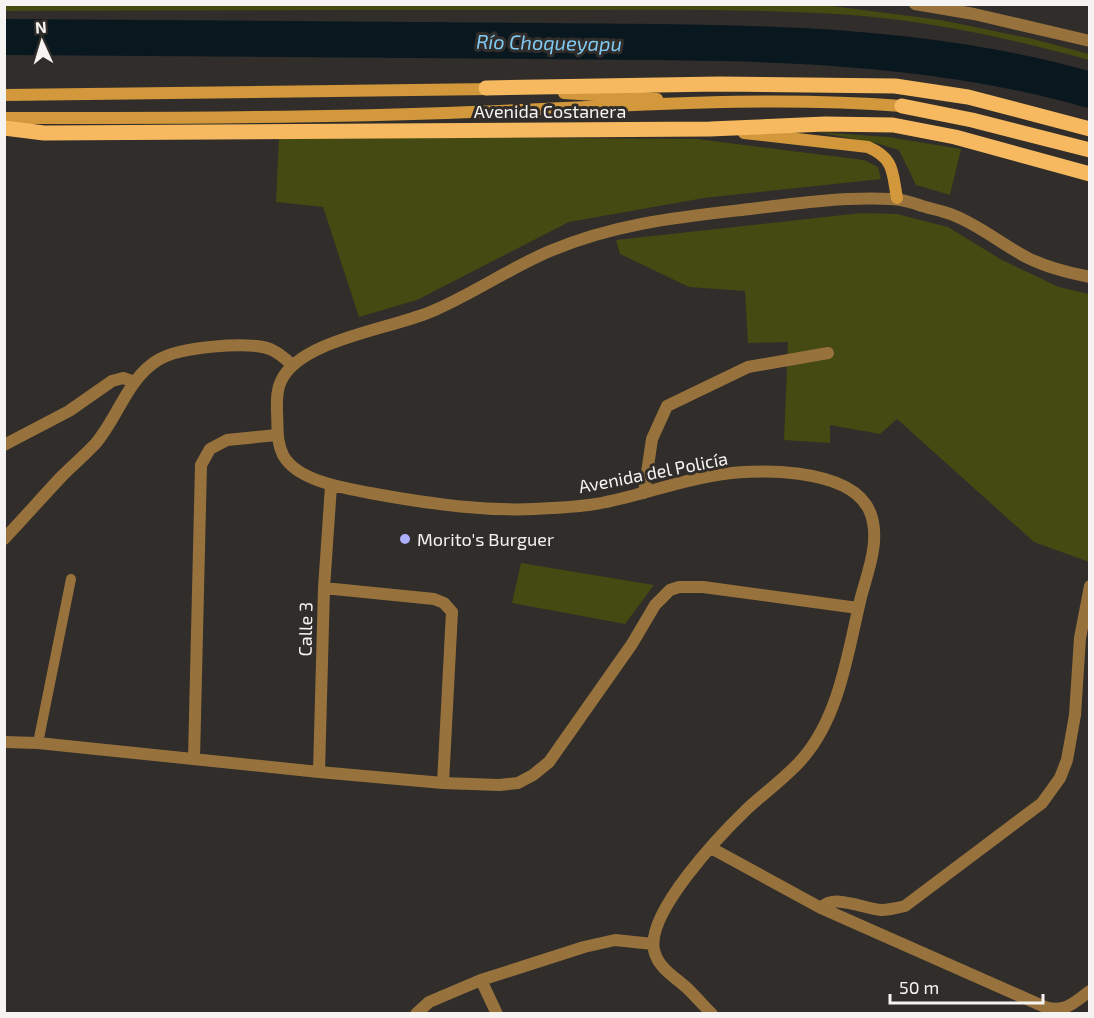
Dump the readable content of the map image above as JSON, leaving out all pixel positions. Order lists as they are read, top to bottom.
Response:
{
  "streets": {
    "main road": ["Avenida Costanera"],
    "street": ["Avenida del Policía", "Calle 3"]
  },
  "crossings": [
    ["Avenida del Policía", "Calle 3"]
  ],
  "water": ["Río Choqueyapu"],
  "places": ["Morito's Burguer"],
  "scale_bar": "50 m",
  "north": "top"
}
